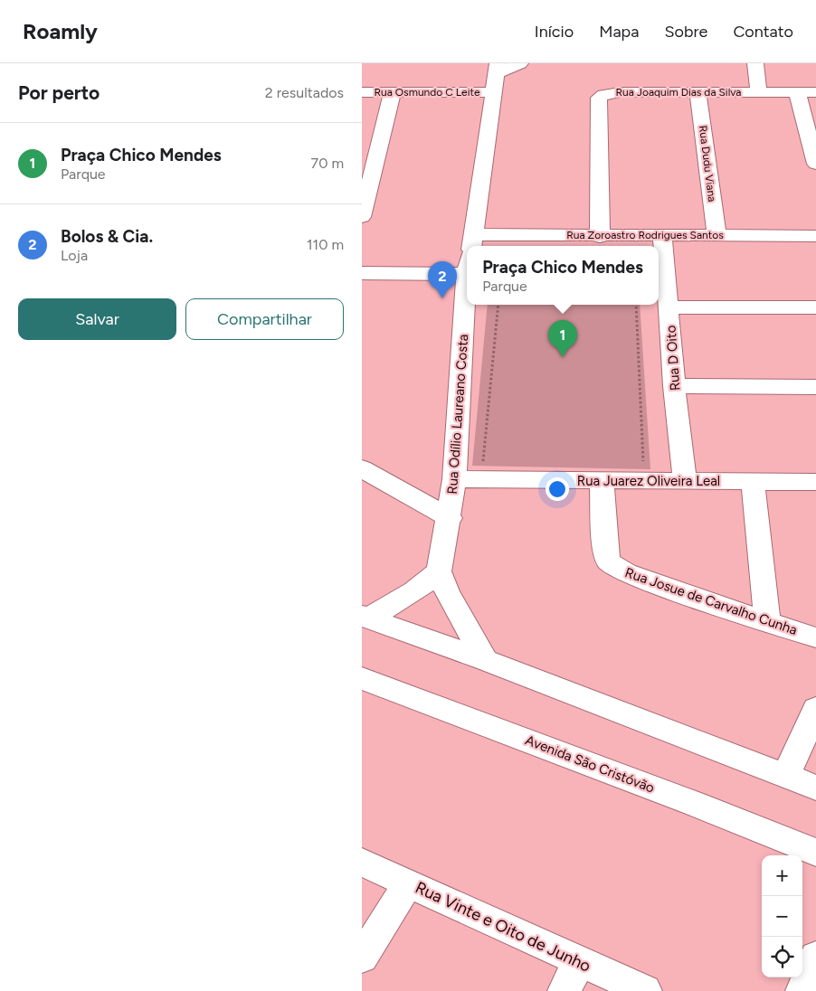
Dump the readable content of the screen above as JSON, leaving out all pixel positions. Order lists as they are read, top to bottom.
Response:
{
  "streets": {
    "street": [
      "Rua Osmundo C Leite",
      "Rua Joaquim Dias da Silva",
      "Rua Dudu Viana",
      "Rua Zoroastro Rodrigues Santos",
      "Rua D Oito",
      "Rua Odílio Laureano Costa",
      "Rua Juarez Oliveira Leal",
      "Rua Josue de Carvalho Cunha",
      "Avenida São Cristóvão",
      "Rua Vinte e Oito de Junho"
    ]
  },
  "crossings": [
    ["Rua Joaquim Dias da Silva", "Rua Dudu Viana"],
    ["Rua Joaquim Dias da Silva", "Rua Zoroastro Rodrigues Santos"],
    ["Rua Dudu Viana", "Rua Zoroastro Rodrigues Santos"],
    ["Rua Zoroastro Rodrigues Santos", "Rua D Oito"],
    ["Rua D Oito", "Rua Juarez Oliveira Leal"],
    ["Rua Odílio Laureano Costa", "Rua Juarez Oliveira Leal"],
    ["Rua Juarez Oliveira Leal", "Rua Josue de Carvalho Cunha"]
  ],
  "page": {
    "header": "Roamly",
    "nav": [
      "Início",
      "Mapa",
      "Sobre",
      "Contato"
    ],
    "heading": ["Por perto", "2 resultados"],
    "list": [
      {
        "mark": "1",
        "name": "Praça Chico Mendes",
        "note": "Parque",
        "value": "70 m"
      },
      {
        "mark": "2",
        "name": "Bolos & Cia.",
        "note": "Loja",
        "value": "110 m"
      }
    ],
    "popup": ["Praça Chico Mendes", "Parque"],
    "pins": ["2", "1"],
    "buttons": ["Salvar", "Compartilhar"],
    "map_buttons": ["+", "−"]
  }
}
